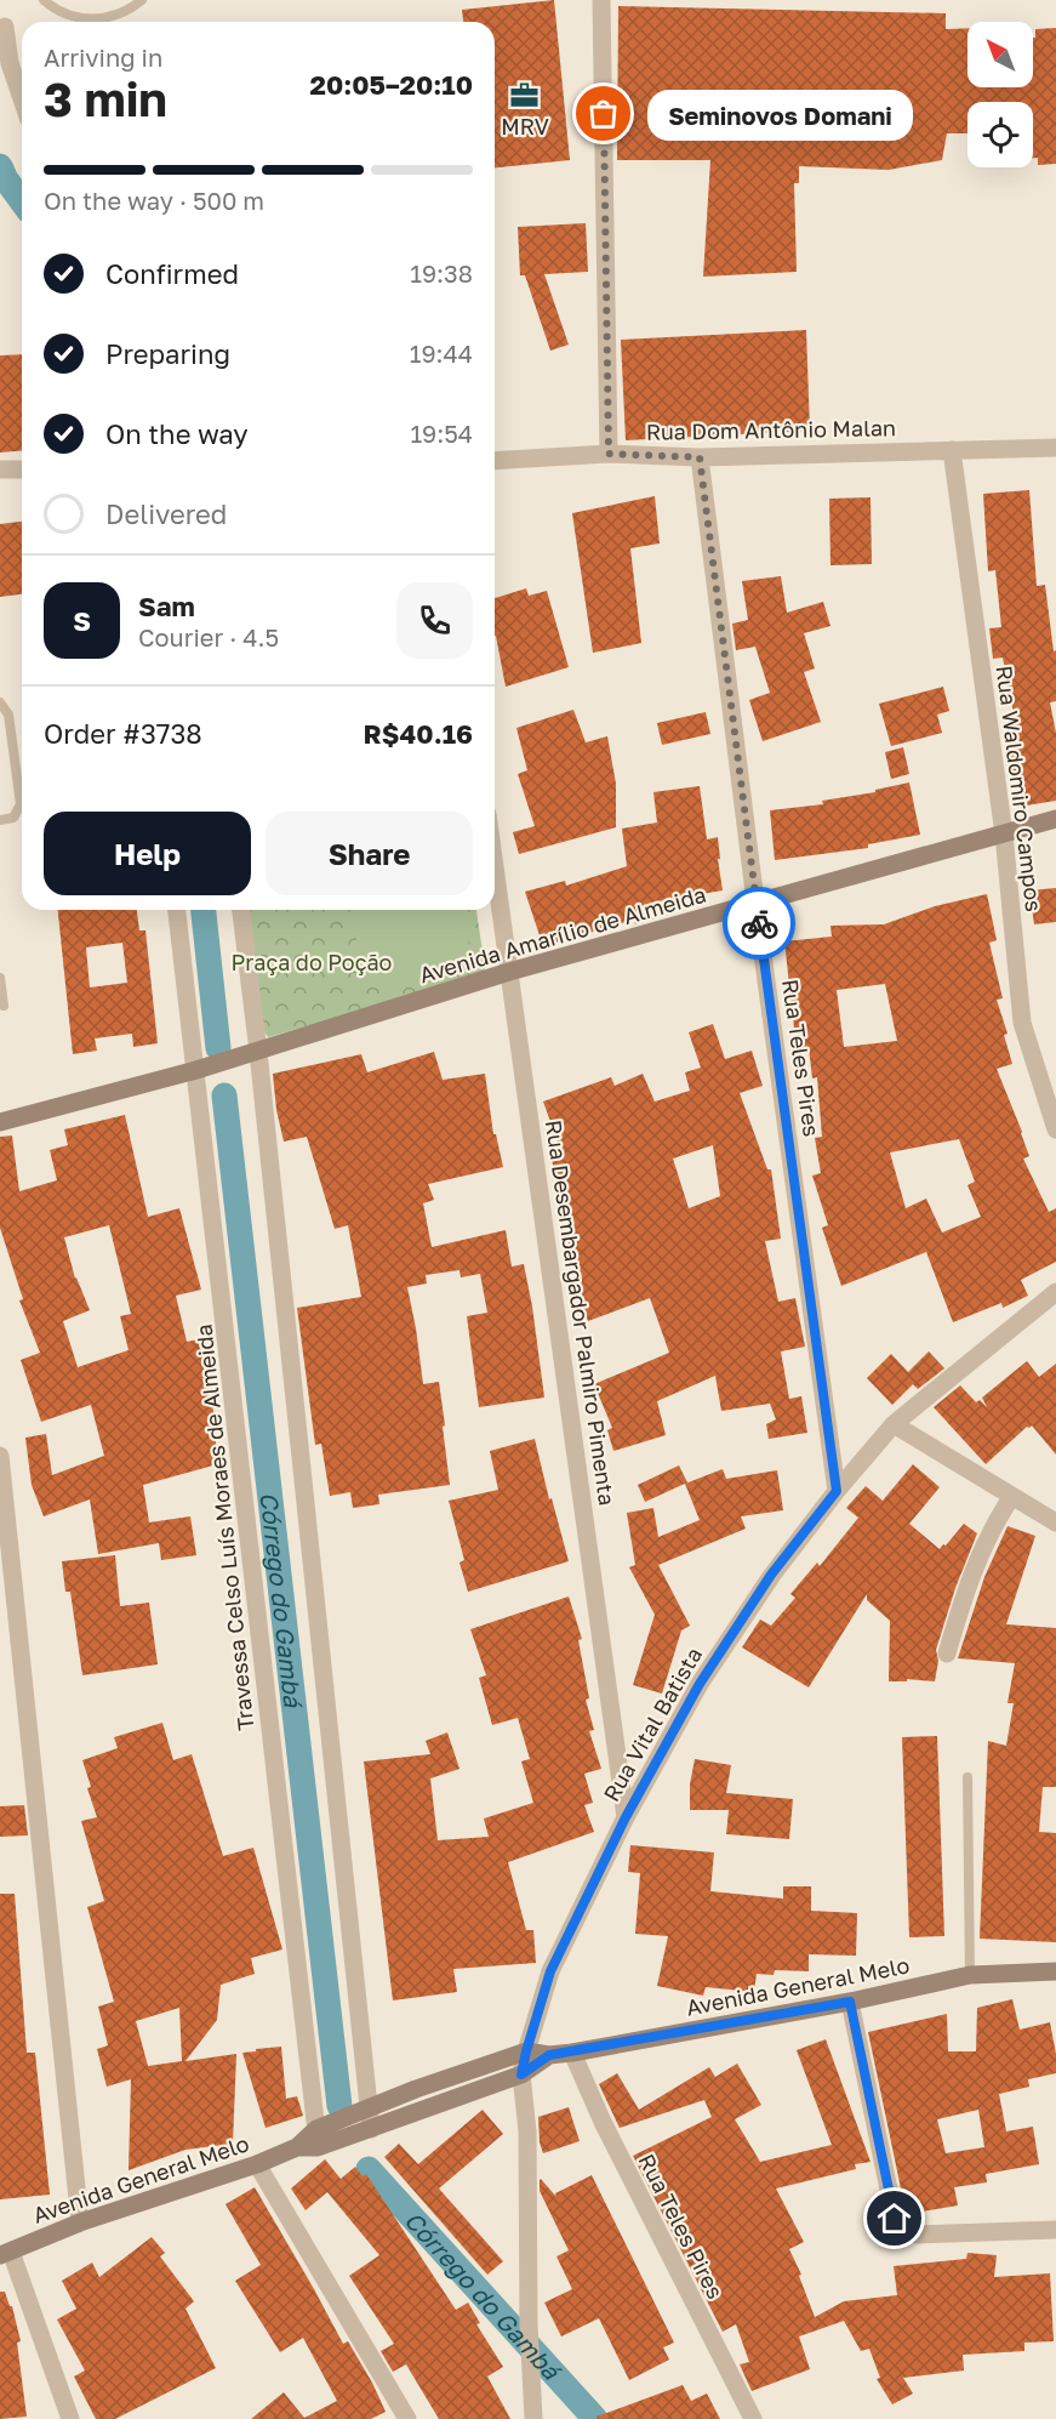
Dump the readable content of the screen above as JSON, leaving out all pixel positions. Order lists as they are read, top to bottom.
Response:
{
  "streets": {
    "main road": ["Avenida Amarílio de Almeida", "Avenida General Melo"],
    "street": [
      "Rua Dom Antônio Malan",
      "Rua Waldomiro Campos",
      "Rua Teles Pires",
      "Rua Desembargador Palmiro Pimenta",
      "Travessa Celso Luís Moraes de Almeida",
      "Rua Vital Batista"
    ]
  },
  "crossings": [
    ["Rua Dom Antônio Malan", "Rua Waldomiro Campos"],
    ["Rua Dom Antônio Malan", "Rua Teles Pires"],
    ["Rua Waldomiro Campos", "Avenida Amarílio de Almeida"],
    ["Avenida Amarílio de Almeida", "Rua Teles Pires"],
    ["Avenida Amarílio de Almeida", "Rua Desembargador Palmiro Pimenta"],
    ["Avenida Amarílio de Almeida", "Travessa Celso Luís Moraes de Almeida"],
    ["Rua Teles Pires", "Rua Vital Batista"],
    ["Rua Teles Pires", "Avenida General Melo"],
    ["Rua Desembargador Palmiro Pimenta", "Rua Vital Batista"],
    ["Travessa Celso Luís Moraes de Almeida", "Avenida General Melo"],
    ["Rua Vital Batista", "Avenida General Melo"]
  ],
  "water": ["Córrego do Gambá"],
  "parks": ["Praça do Poção"],
  "places": {
    "office": ["MRV"],
    "other": ["Seminovos Domani"]
  },
  "north": "top left",
  "page": {
    "heading": ["3 min", "Arriving in", "20:05–20:10"],
    "panel": [
      "Sam",
      "Courier · 4.5",
      "Order #3738",
      "R$40.16"
    ],
    "bubble": "Seminovos Domani",
    "bar": "On the way · 500 m",
    "list": [
      ["Confirmed", "19:38"],
      ["Preparing", "19:44"],
      ["On the way", "19:54"],
      "Delivered"
    ],
    "round": "S",
    "buttons": ["Help", "Share"]
  }
}
